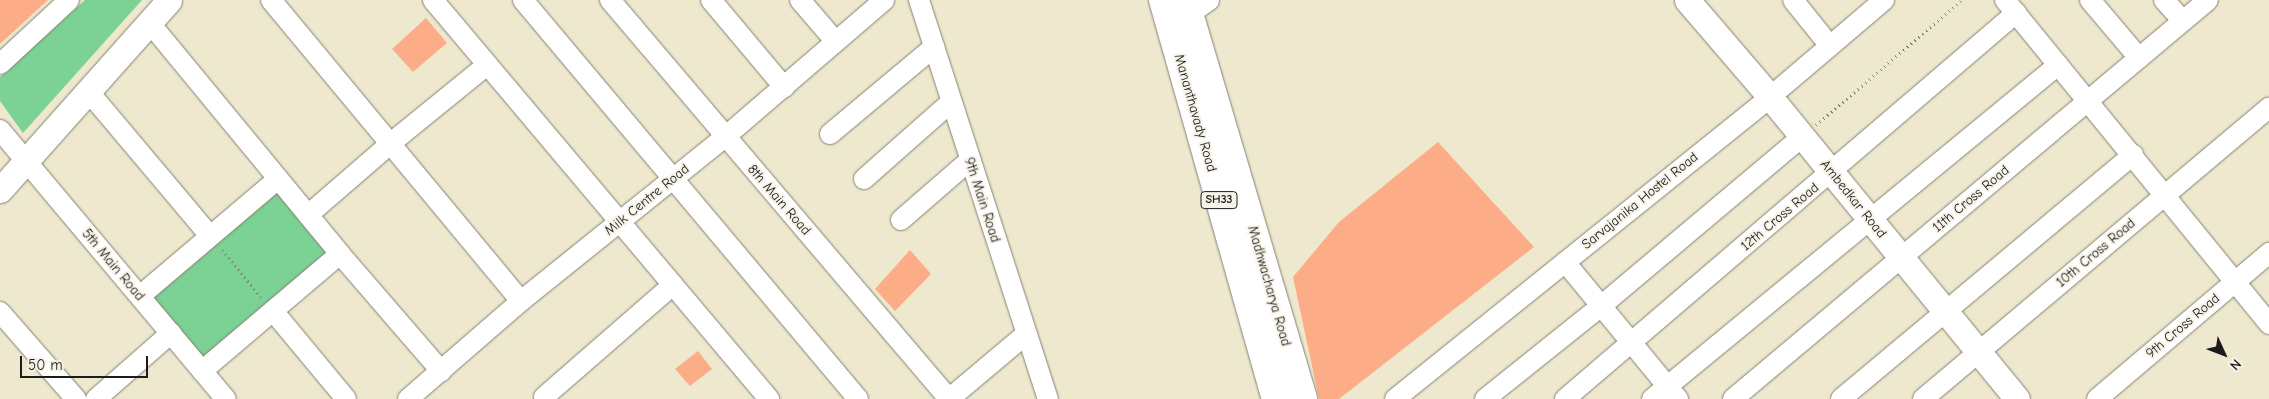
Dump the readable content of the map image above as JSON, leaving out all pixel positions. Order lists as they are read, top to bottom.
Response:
{
  "streets": {
    "main road": ["Mananthavady Road", "SH33", "Madhwacharya Road"],
    "street": [
      "Ambedkar Road",
      "11th Cross Road",
      "Milk Centre Road",
      "8th Main Road",
      "9th Main Road",
      "Sarvajanika Hostel Road",
      "12th Cross Road",
      "10th Cross Road",
      "5th Main Road",
      "9th Cross Road"
    ]
  },
  "crossings": [
    ["Mananthavady Road", "Madhwacharya Road"],
    ["Ambedkar Road", "11th Cross Road"],
    ["Ambedkar Road", "Sarvajanika Hostel Road"],
    ["Ambedkar Road", "12th Cross Road"],
    ["Ambedkar Road", "10th Cross Road"],
    ["Milk Centre Road", "8th Main Road"]
  ],
  "scale_bar": "50 m",
  "north": "bottom right"
}
